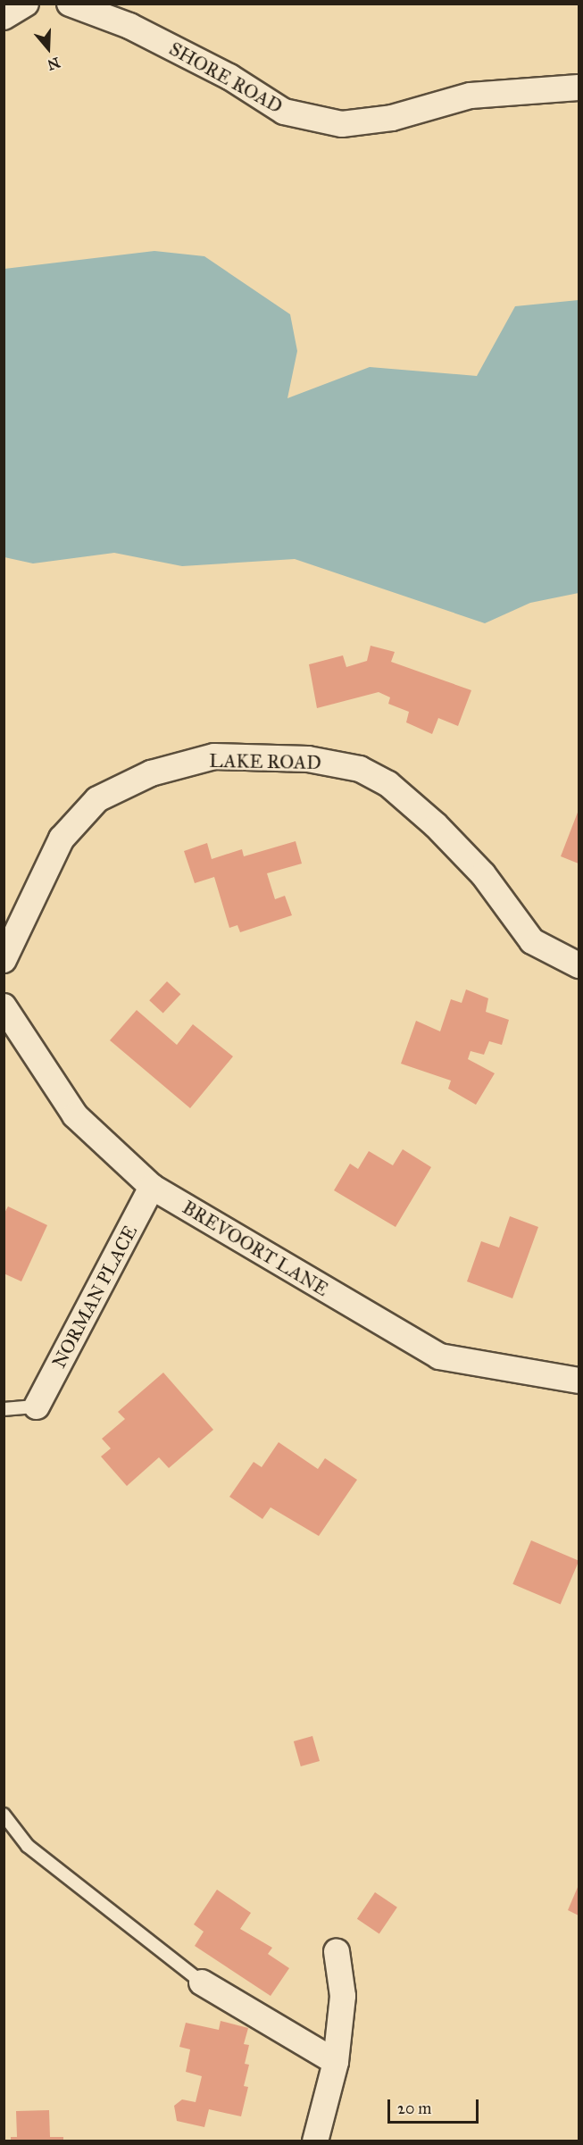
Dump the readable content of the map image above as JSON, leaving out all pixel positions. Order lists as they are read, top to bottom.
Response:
{
  "streets": {
    "street": [
      "SHORE ROAD",
      "LAKE ROAD",
      "BREVOORT LANE",
      "NORMAN PLACE"
    ]
  },
  "crossings": [
    ["BREVOORT LANE", "NORMAN PLACE"]
  ],
  "scale_bar": "20 m",
  "north": "bottom"
}
